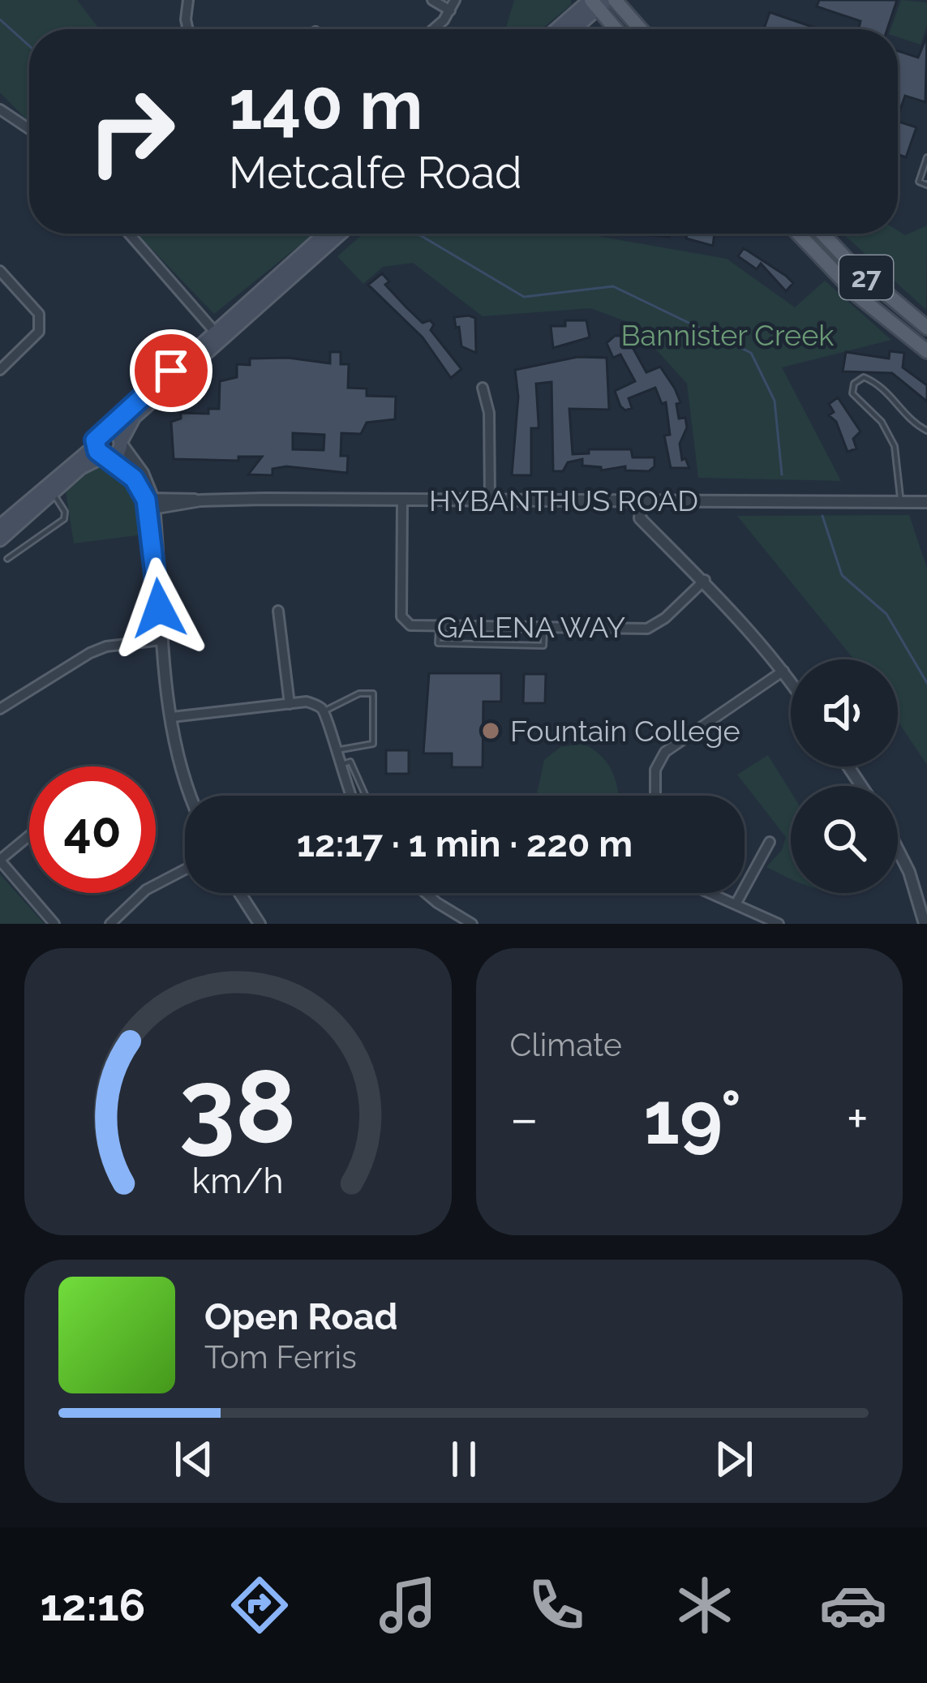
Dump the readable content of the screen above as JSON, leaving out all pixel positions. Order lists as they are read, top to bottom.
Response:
{
  "streets": {
    "main road": ["27"],
    "street": ["HYBANTHUS ROAD", "GALENA WAY"]
  },
  "crossings": [
    ["HYBANTHUS ROAD", "GALENA WAY"]
  ],
  "parks": ["Bannister Creek"],
  "places": ["Fountain College"],
  "page": {
    "turn": ["140 m", "Metcalfe Road"],
    "limit": "40",
    "trip": "12:17 · 1 min · 220 m",
    "tile": "Climate",
    "heat": ["−", "19°", "+"],
    "song": ["Open Road", "Tom Ferris"],
    "tabs": "12:16",
    "gauge": ["38", "km/h"]
  }
}
